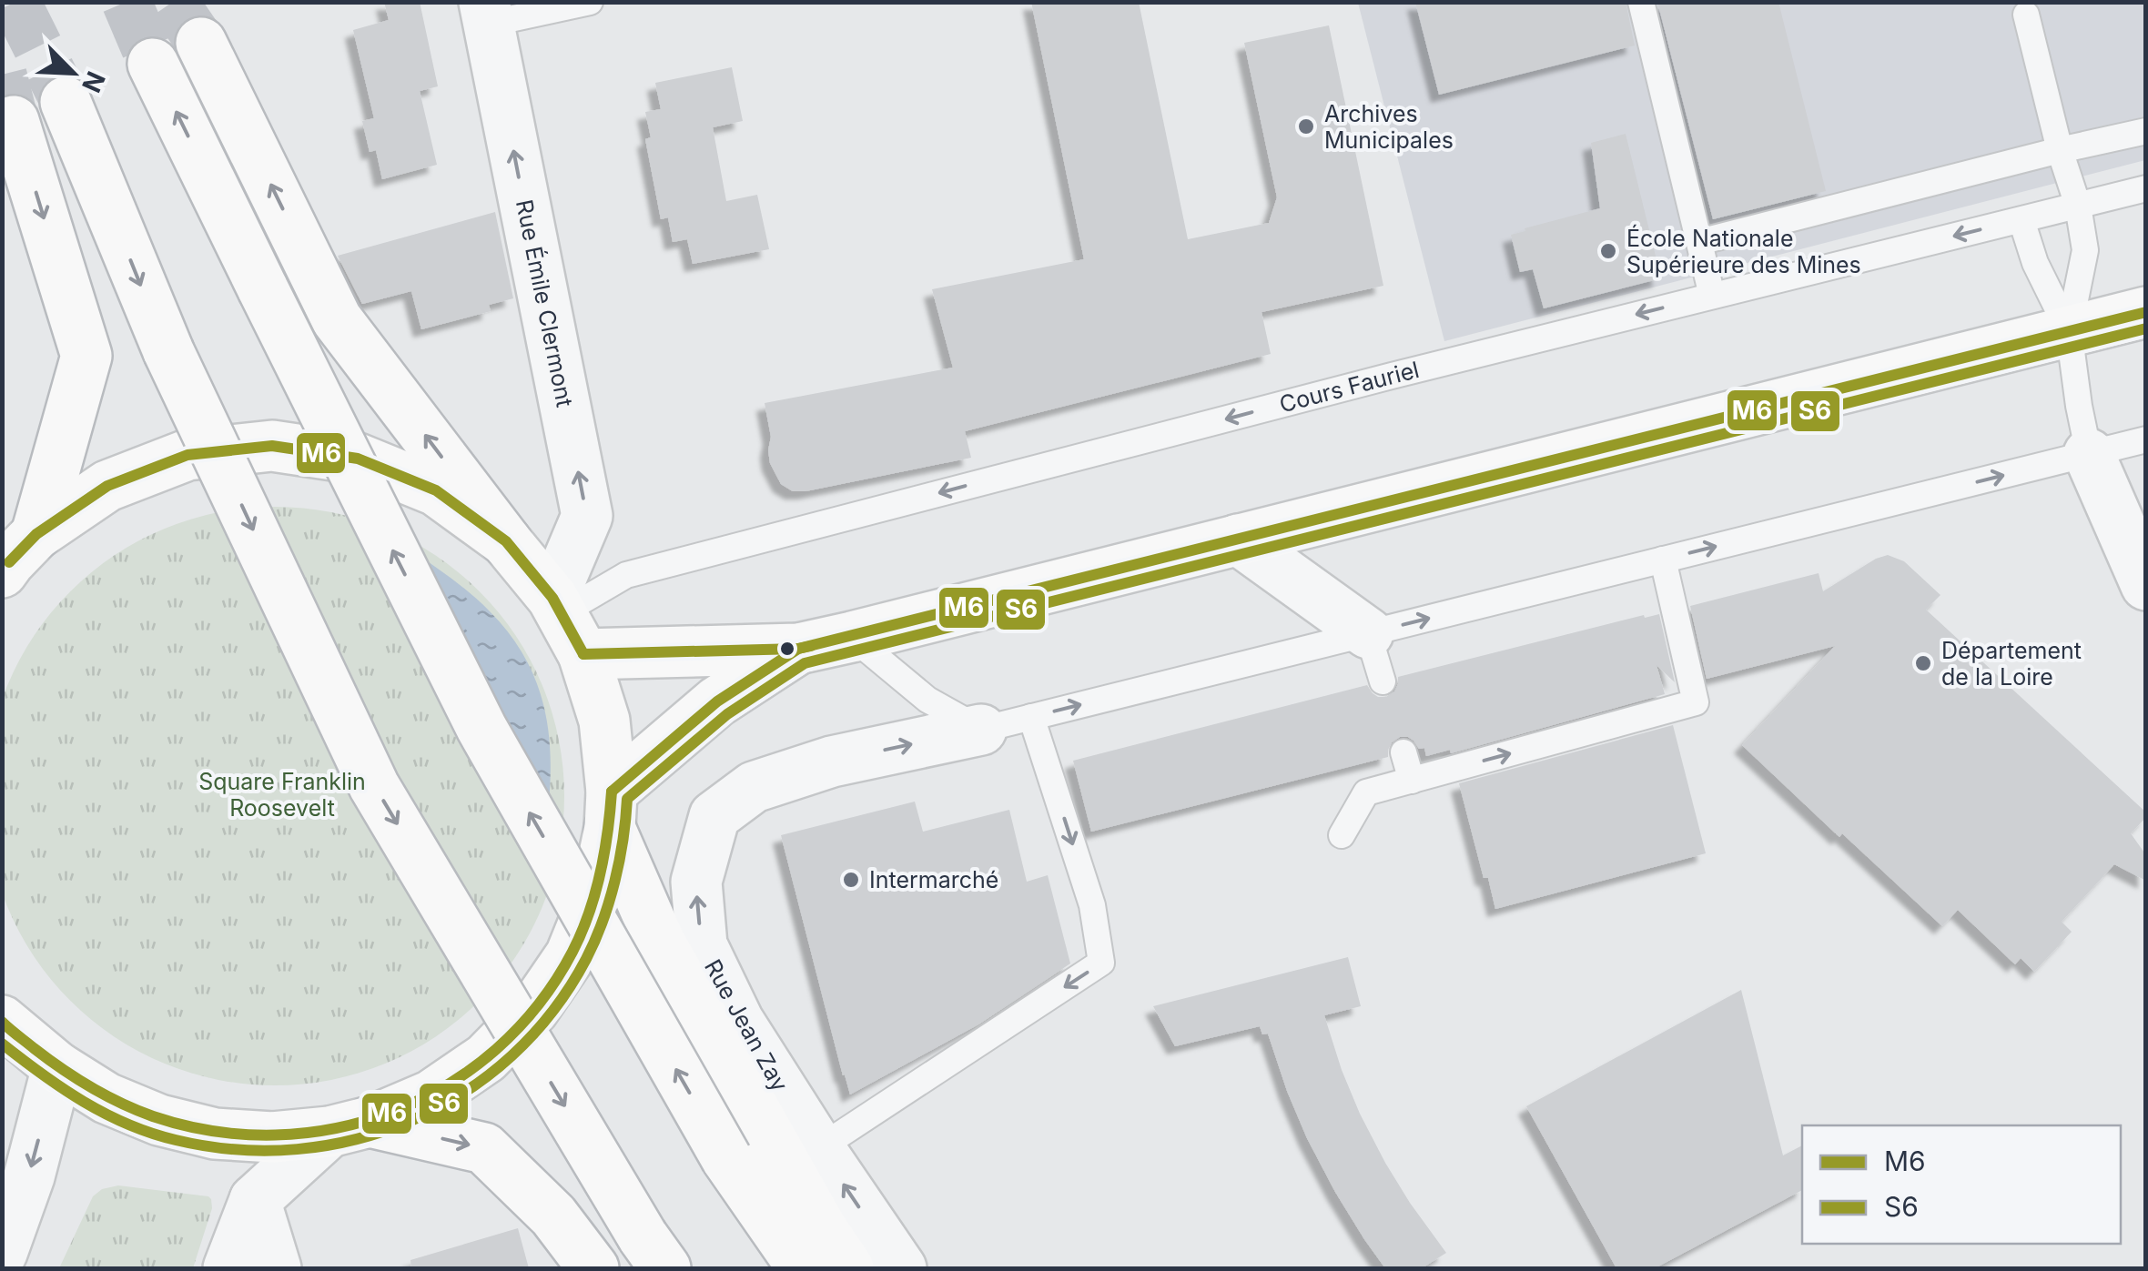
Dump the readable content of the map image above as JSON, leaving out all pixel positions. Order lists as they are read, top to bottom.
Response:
{
  "streets": {
    "street": ["Rue Émile Clermont", "Rue Jean Zay"],
    "lane": ["Cours Fauriel"]
  },
  "crossings": [
    ["Rue Émile Clermont", "Cours Fauriel"]
  ],
  "one_way": ["Rue Émile Clermont", "Cours Fauriel"],
  "parks": ["Square Franklin Roosevelt"],
  "places": [
    "Archives Municipales",
    "École Nationale Supérieure des Mines",
    "Département de la Loire",
    "Intermarché"
  ],
  "lines": ["transit line M6", "transit line S6"],
  "legend": ["M6", "S6"],
  "north": "bottom right"
}
